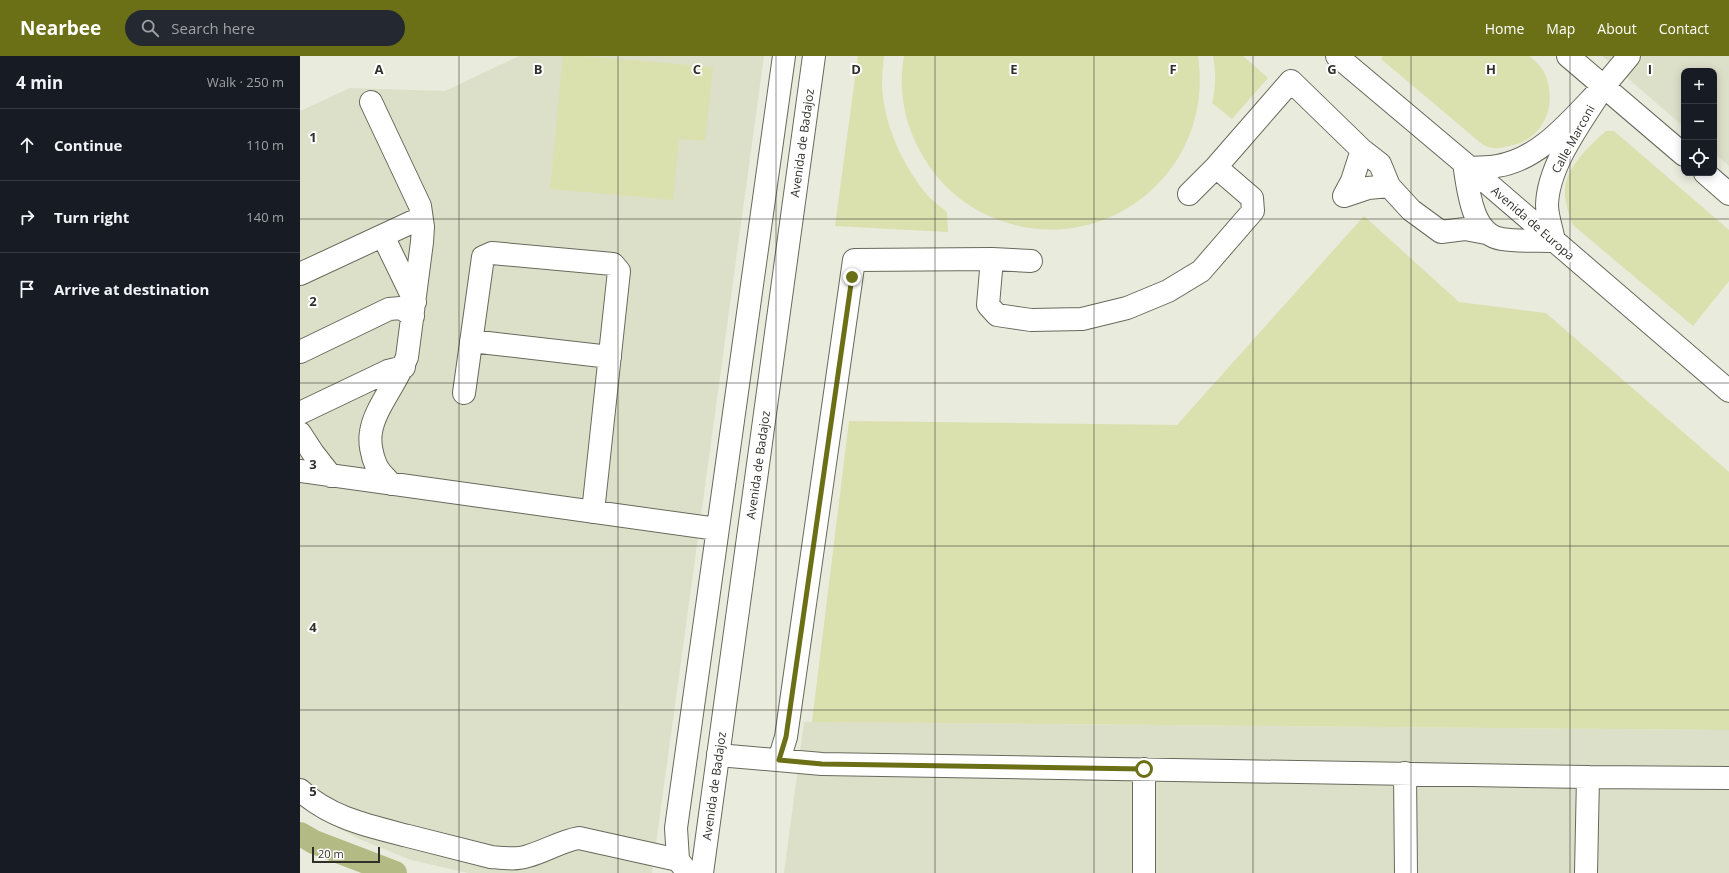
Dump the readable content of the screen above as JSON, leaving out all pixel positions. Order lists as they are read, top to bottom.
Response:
{
  "streets": {
    "street": ["Calle Marconi", "Avenida de Badajoz", "Avenida de Europa"]
  },
  "crossings": [
    ["Calle Marconi", "Avenida de Europa"]
  ],
  "scale_bar": "20 m",
  "page": {
    "header": "Nearbee",
    "search": "Search here",
    "nav": [
      "Home",
      "Map",
      "About",
      "Contact"
    ],
    "heading": ["4 min", "Walk · 250 m"],
    "map_buttons": ["+", "−"],
    "list": [
      ["Continue", "110 m"],
      ["Turn right", "140 m"],
      "Arrive at destination"
    ],
    "scale": "20 m"
  },
  "grid": {
    "columns": [
      "A",
      "B",
      "C",
      "D",
      "E",
      "F",
      "G",
      "H",
      "I"
    ],
    "rows": [
      "1",
      "2",
      "3",
      "4",
      "5"
    ]
  }
}
